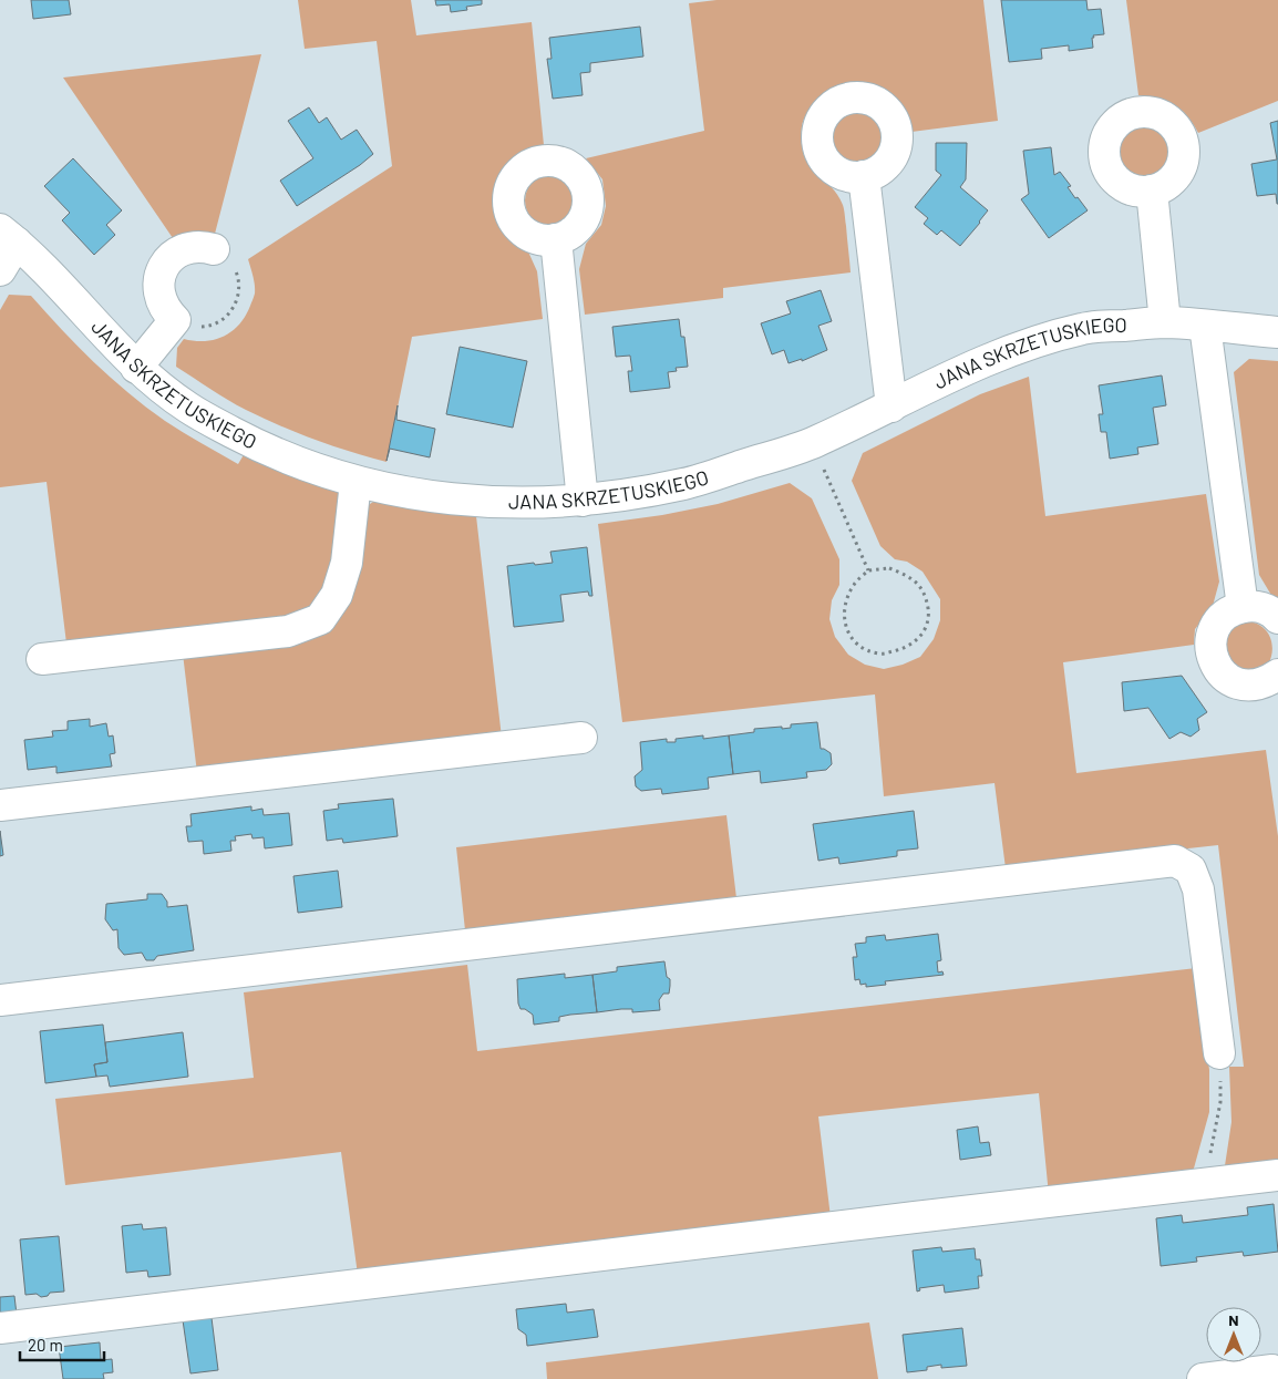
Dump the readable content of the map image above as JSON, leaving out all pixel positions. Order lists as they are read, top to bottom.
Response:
{
  "streets": {
    "street": ["JANA SKRZETUSKIEGO"]
  },
  "scale_bar": "20 m",
  "north": "top"
}
